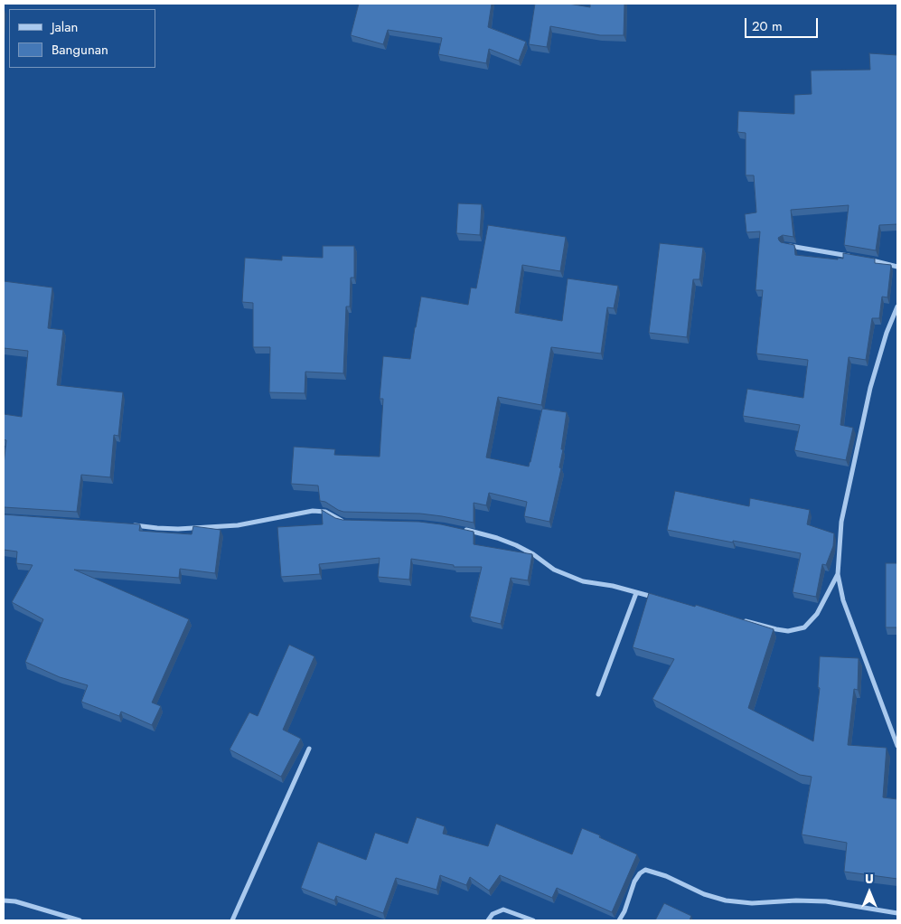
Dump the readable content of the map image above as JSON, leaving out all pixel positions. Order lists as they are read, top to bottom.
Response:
{
  "legend": ["Jalan", "Bangunan"],
  "scale_bar": "20 m",
  "north": "top"
}
